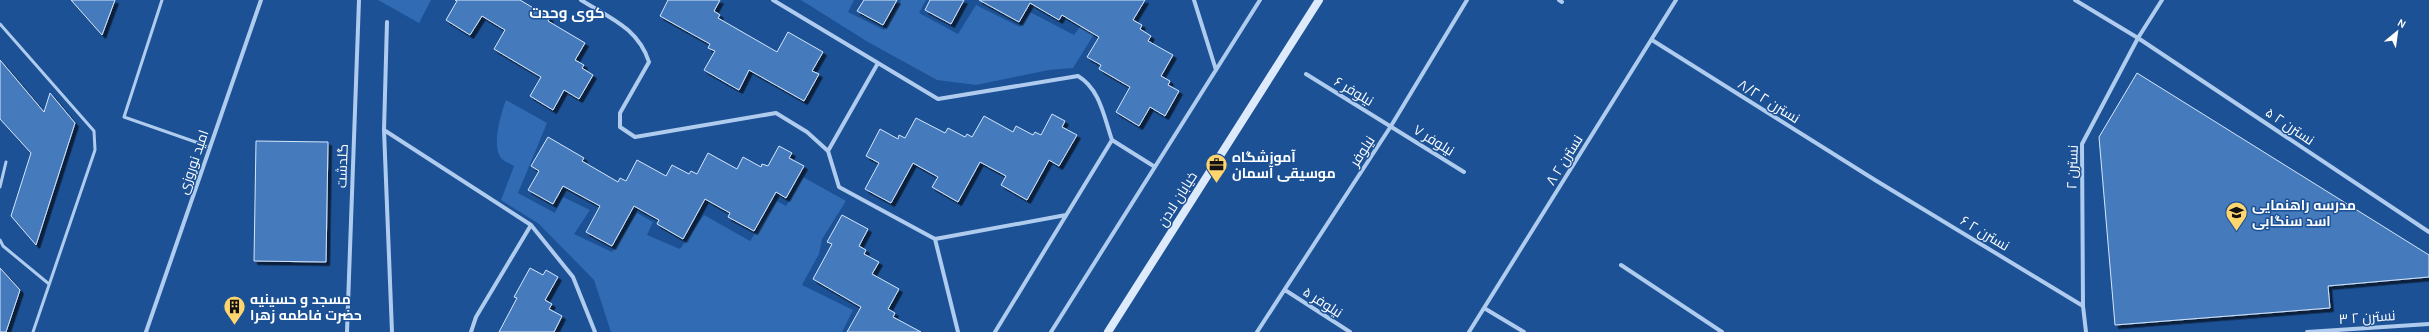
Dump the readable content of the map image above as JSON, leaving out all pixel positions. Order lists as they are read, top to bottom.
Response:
{
  "streets": {
    "street": [
      "۶ نیلوفر",
      "۸/۲ نسترن ۲",
      "۵ نسترن ۲",
      "۷ نیلوفر",
      "نیلوفر",
      "۸ نسترن ۲",
      "امید نوروزی",
      "گلدشت",
      "نسترن ۲",
      "خیابان لادن",
      "۶ نسترن ۲",
      "۵ نیلوفر",
      "۳ نسترن ۲"
    ]
  },
  "crossings": [
    ["۶ نیلوفر", "۷ نیلوفر"],
    ["۶ نیلوفر", "نیلوفر"],
    ["۸/۲ نسترن ۲", "۸ نسترن ۲"],
    ["۸/۲ نسترن ۲", "۶ نسترن ۲"],
    ["۵ نسترن ۲", "نسترن ۲"],
    ["۷ نیلوفر", "نیلوفر"],
    ["نیلوفر", "۵ نیلوفر"],
    ["نسترن ۲", "۶ نسترن ۲"]
  ],
  "districts": ["کوی وحدت"],
  "places": {
    "office": ["آموزشگاه موسیقی آسمان"],
    "school or university": ["مدرسه راهنمایی اسد سنگابی"],
    "building": ["مسجد و حسینیه حضرت فاطمه زهرا"]
  },
  "north": "top right"
}
